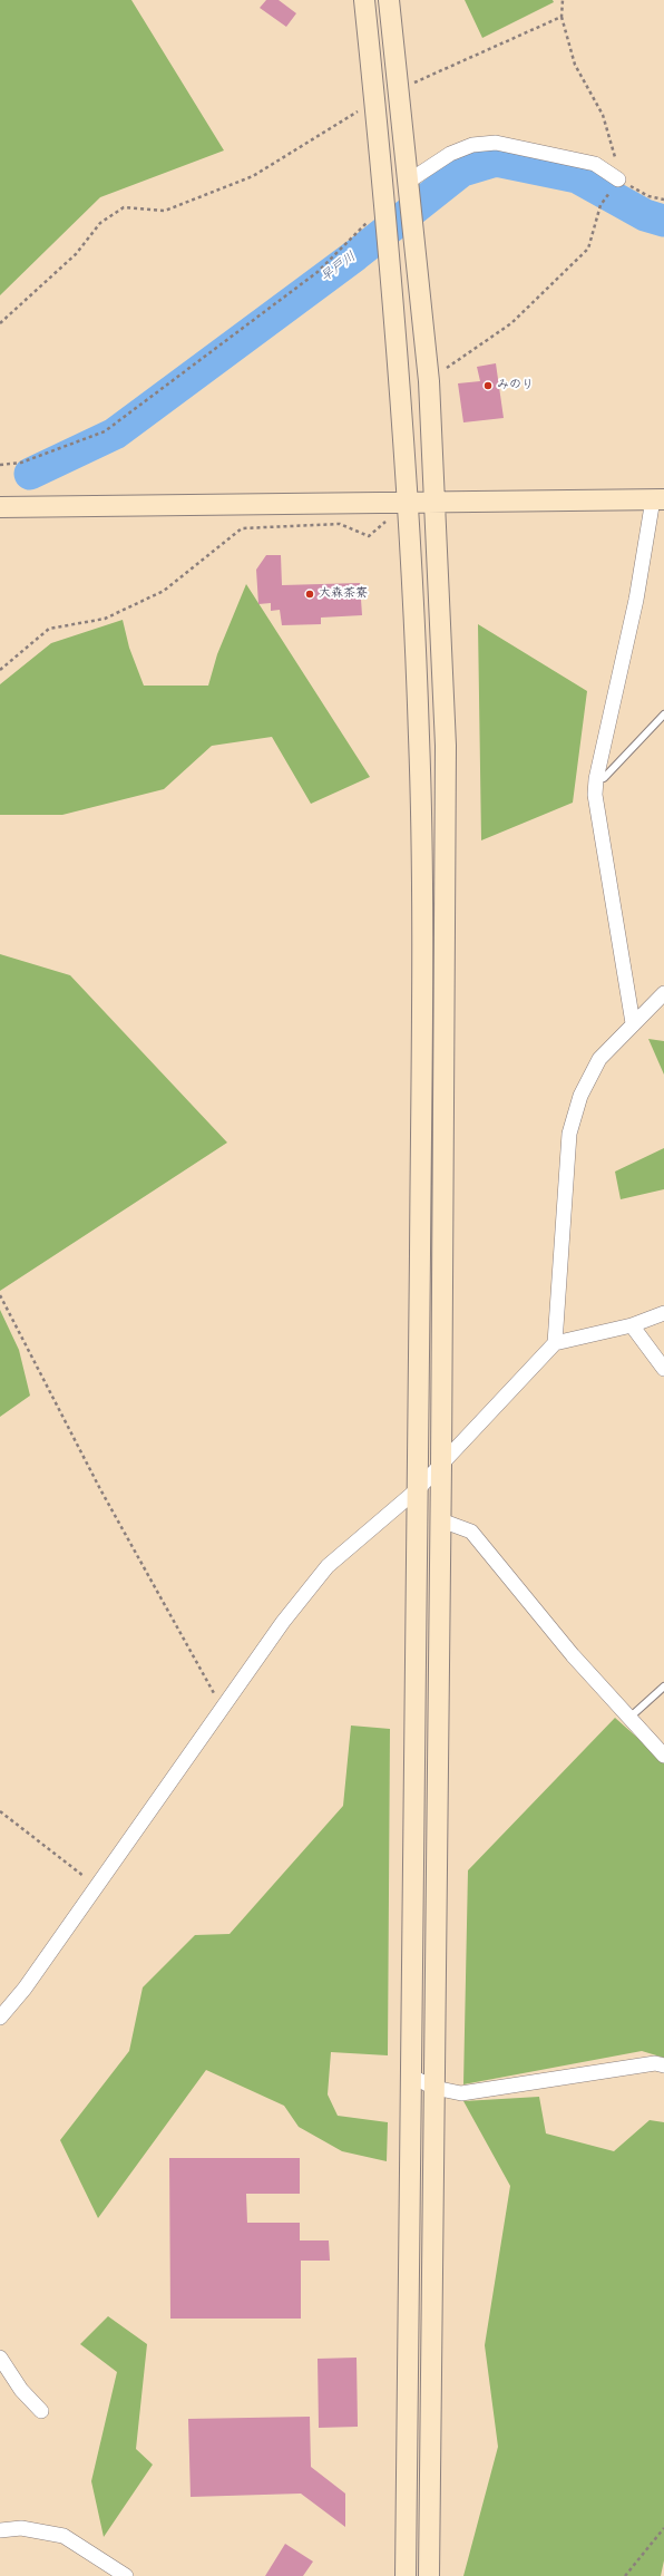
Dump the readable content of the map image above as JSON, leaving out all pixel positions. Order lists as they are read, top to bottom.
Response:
{
  "water": ["早戸川"],
  "places": ["みのり", "大森茶寮"]
}
